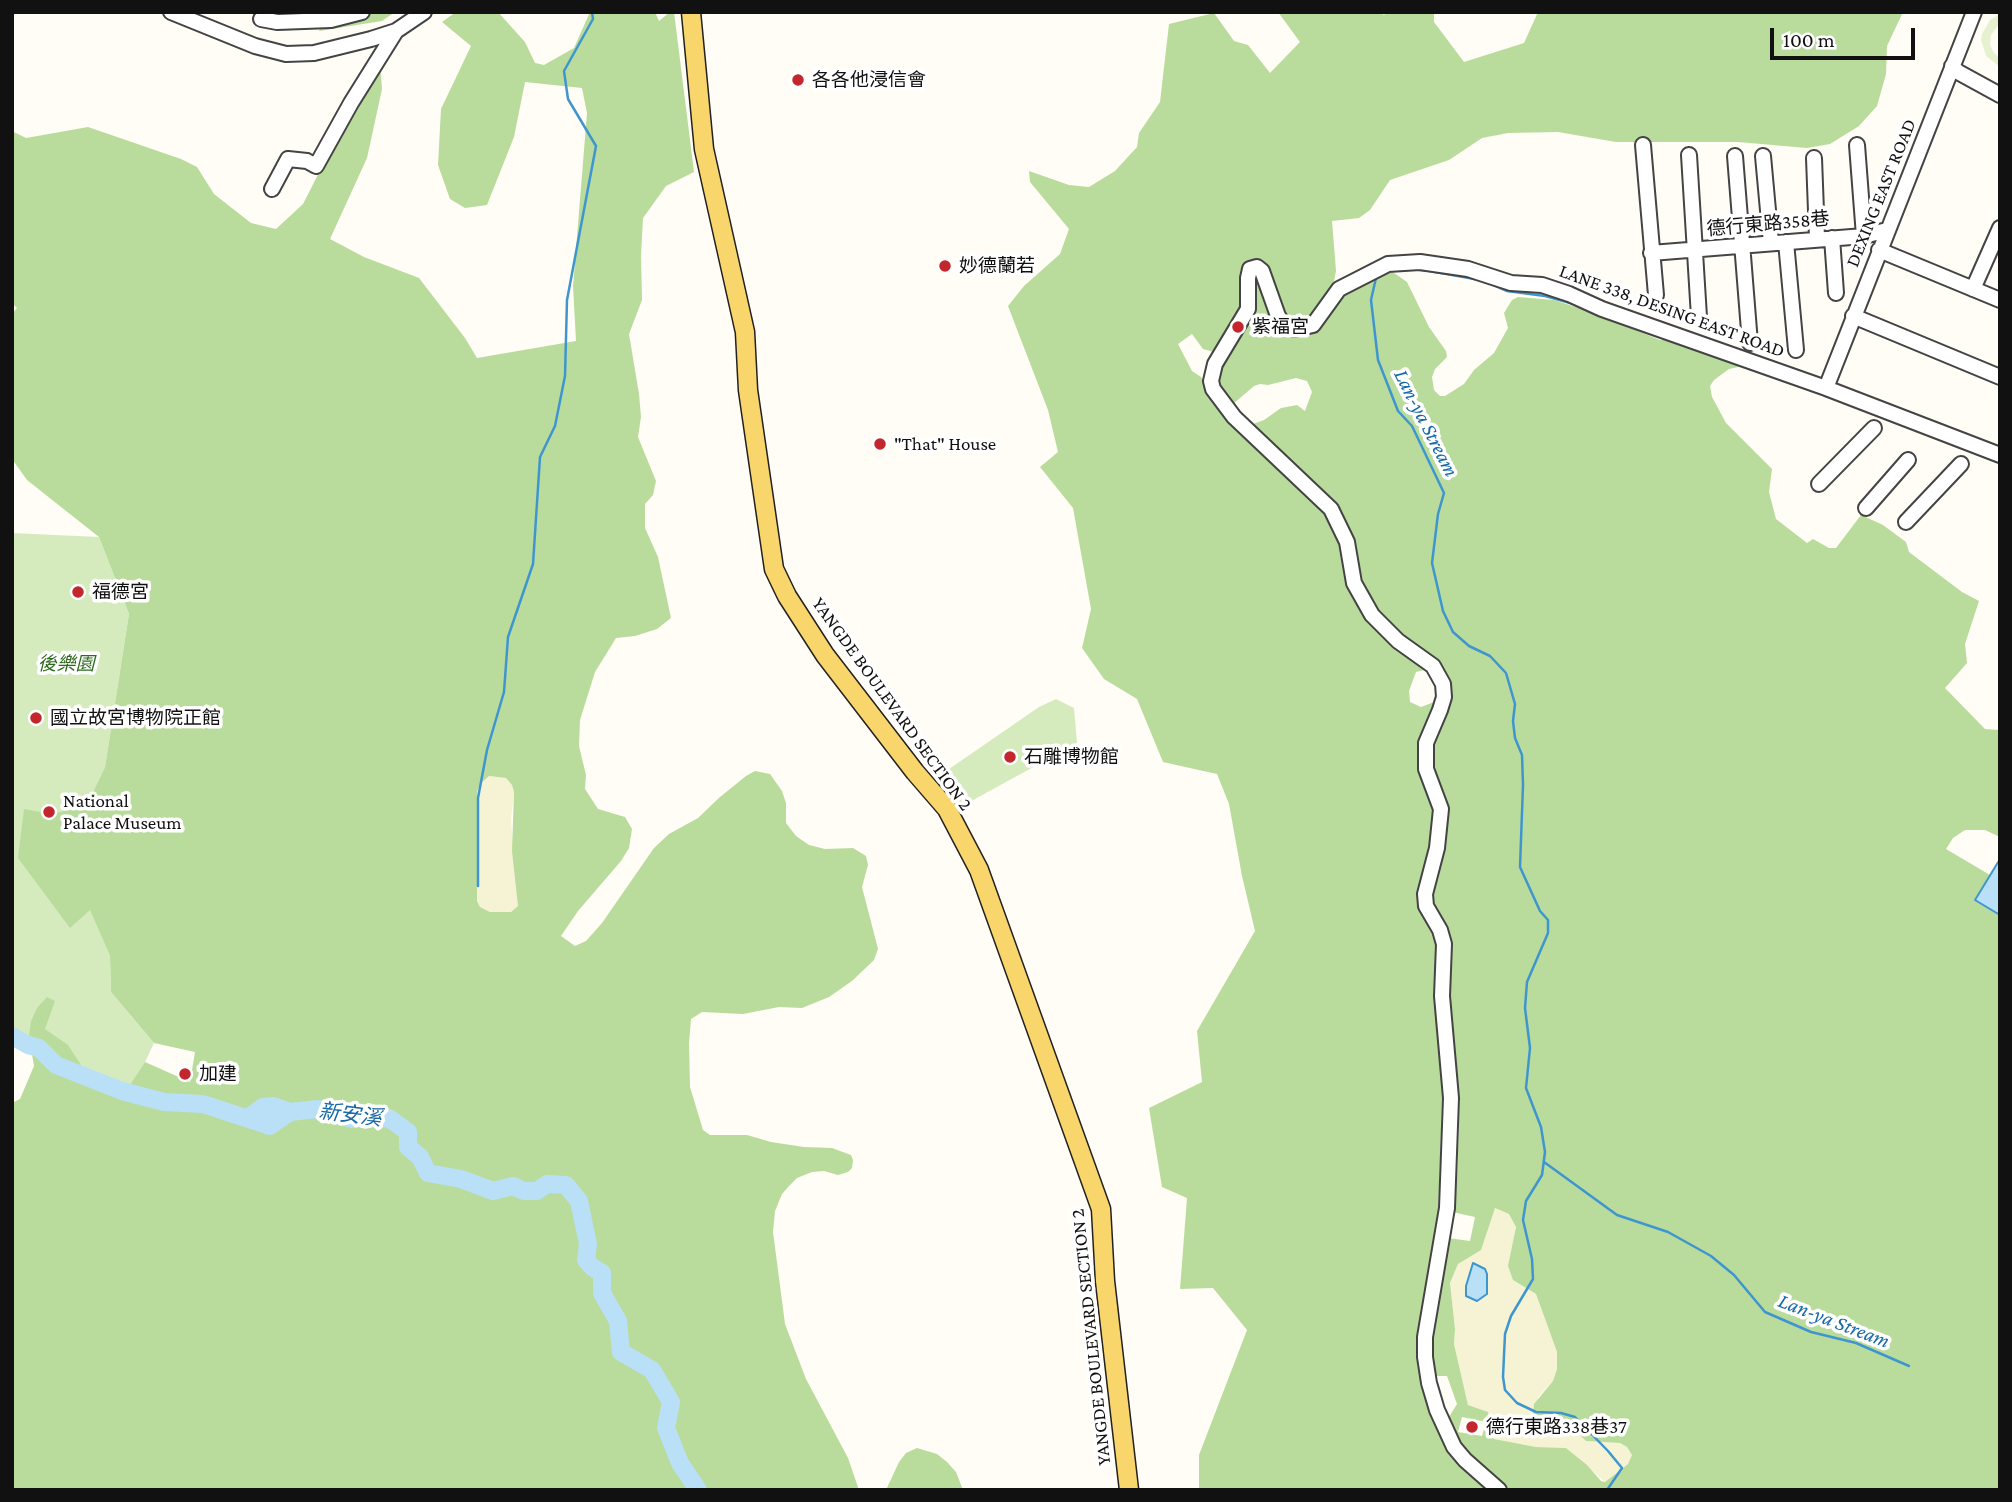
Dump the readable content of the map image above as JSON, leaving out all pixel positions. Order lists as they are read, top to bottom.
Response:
{
  "streets": {
    "main road": ["YANGDE BOULEVARD SECTION 2"],
    "street": ["DEXING EAST ROAD", "德行東路358巷", "LANE 338, DESING EAST ROAD"]
  },
  "crossings": [
    ["DEXING EAST ROAD", "德行東路358巷"],
    ["DEXING EAST ROAD", "LANE 338, DESING EAST ROAD"]
  ],
  "water": ["Lan-ya Stream", "新安溪"],
  "parks": ["後樂園"],
  "places": [
    "各各他浸信會",
    "妙德蘭若",
    "紫福宮",
    "\"That\" House",
    "福德宮",
    "國立故宮博物院正館",
    "石雕博物館",
    "National Palace Museum",
    "加建",
    "德行東路338巷37"
  ],
  "scale_bar": "100 m"
}
